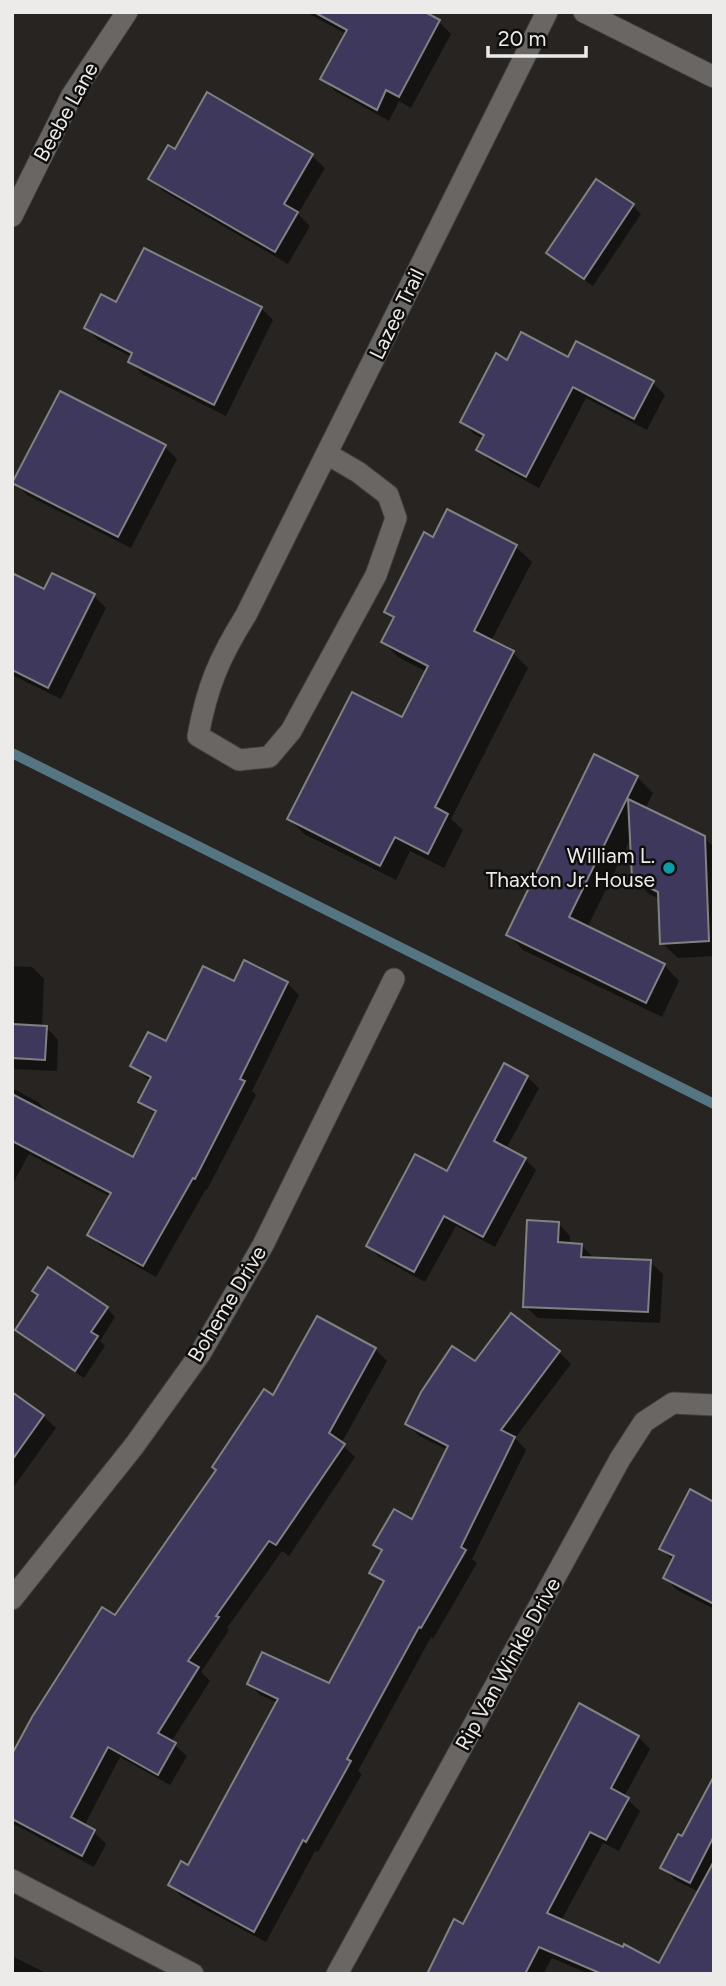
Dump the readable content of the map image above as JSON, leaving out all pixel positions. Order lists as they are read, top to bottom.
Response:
{
  "streets": {
    "street": [
      "Beebe Lane",
      "Lazee Trail",
      "Boheme Drive",
      "Rip Van Winkle Drive"
    ]
  },
  "places": ["William L. Thaxton Jr. House"],
  "scale_bar": "20 m"
}
